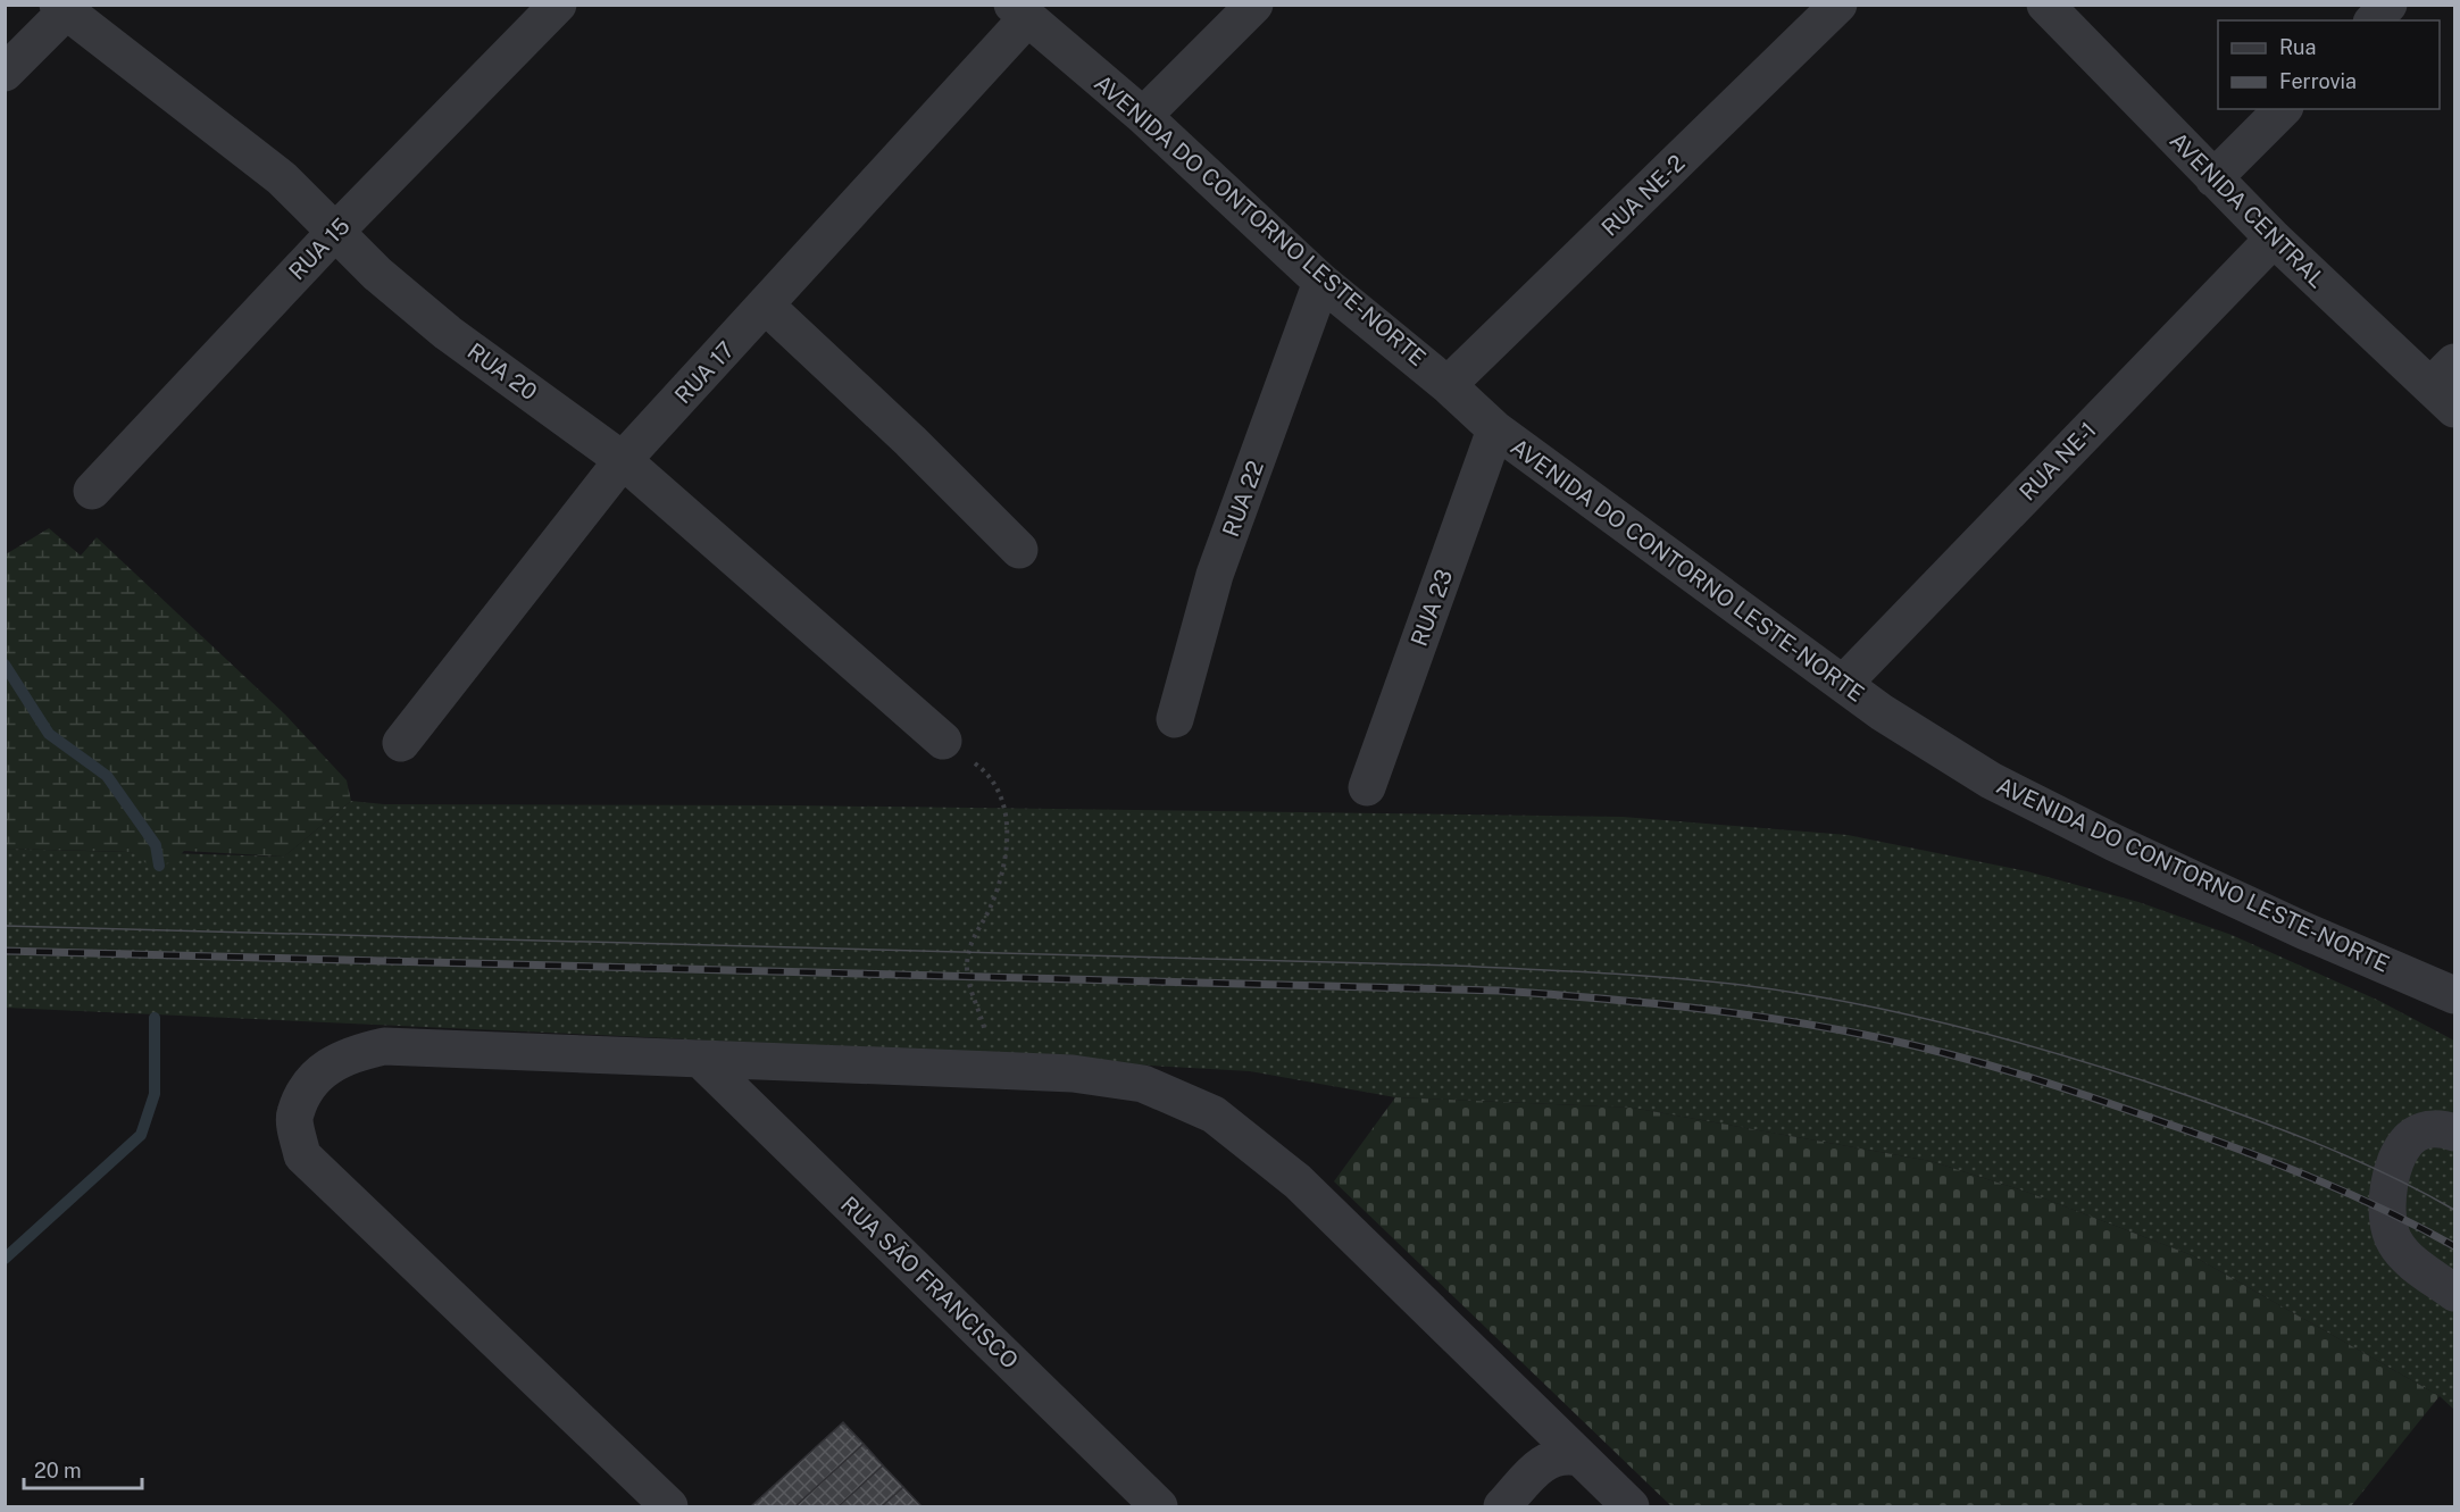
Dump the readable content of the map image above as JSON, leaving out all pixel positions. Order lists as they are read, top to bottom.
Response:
{
  "streets": {
    "street": [
      "RUA NE-2",
      "AVENIDA CENTRAL",
      "AVENIDA DO CONTORNO LESTE-NORTE",
      "RUA 15",
      "RUA 20",
      "RUA 17",
      "RUA NE-1",
      "RUA 22",
      "RUA 23",
      "RUA SÃO FRANCISCO"
    ]
  },
  "crossings": [
    ["RUA NE-2", "AVENIDA DO CONTORNO LESTE-NORTE"],
    ["AVENIDA CENTRAL", "RUA NE-1"],
    ["AVENIDA DO CONTORNO LESTE-NORTE", "RUA 17"],
    ["AVENIDA DO CONTORNO LESTE-NORTE", "RUA NE-1"],
    ["AVENIDA DO CONTORNO LESTE-NORTE", "RUA 22"],
    ["AVENIDA DO CONTORNO LESTE-NORTE", "RUA 23"],
    ["RUA 15", "RUA 20"],
    ["RUA 20", "RUA 17"]
  ],
  "legend": ["Rua", "Ferrovia"],
  "scale_bar": "20 m"
}
